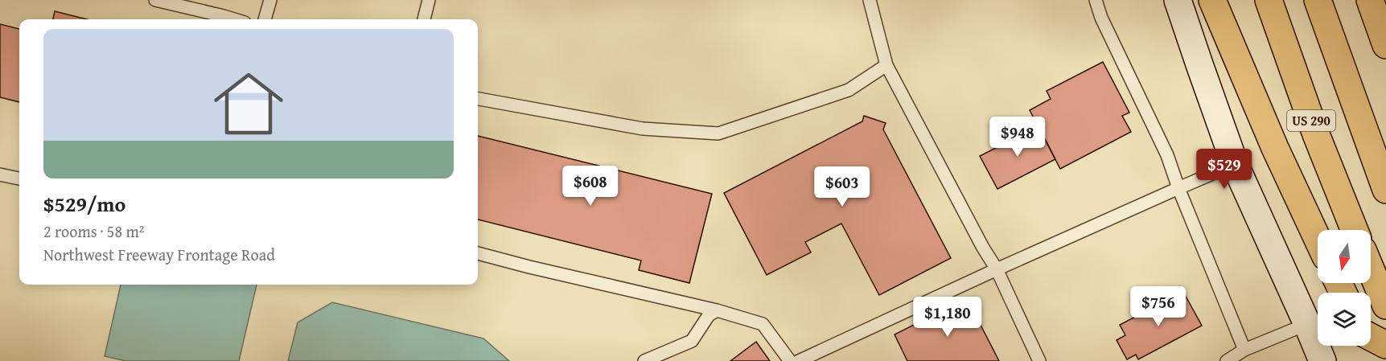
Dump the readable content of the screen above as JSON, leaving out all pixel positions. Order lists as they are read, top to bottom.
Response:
{
  "streets": {
    "highway": ["US 290"]
  },
  "north": "bottom",
  "page": {
    "list": [
      {
        "name": "$529/mo",
        "note": "2 rooms · 58 m² · Northwest Freeway Frontage Road"
      }
    ],
    "price": [
      "$948",
      "$529",
      "$608",
      "$603",
      "$756",
      "$1,180"
    ]
  }
}
